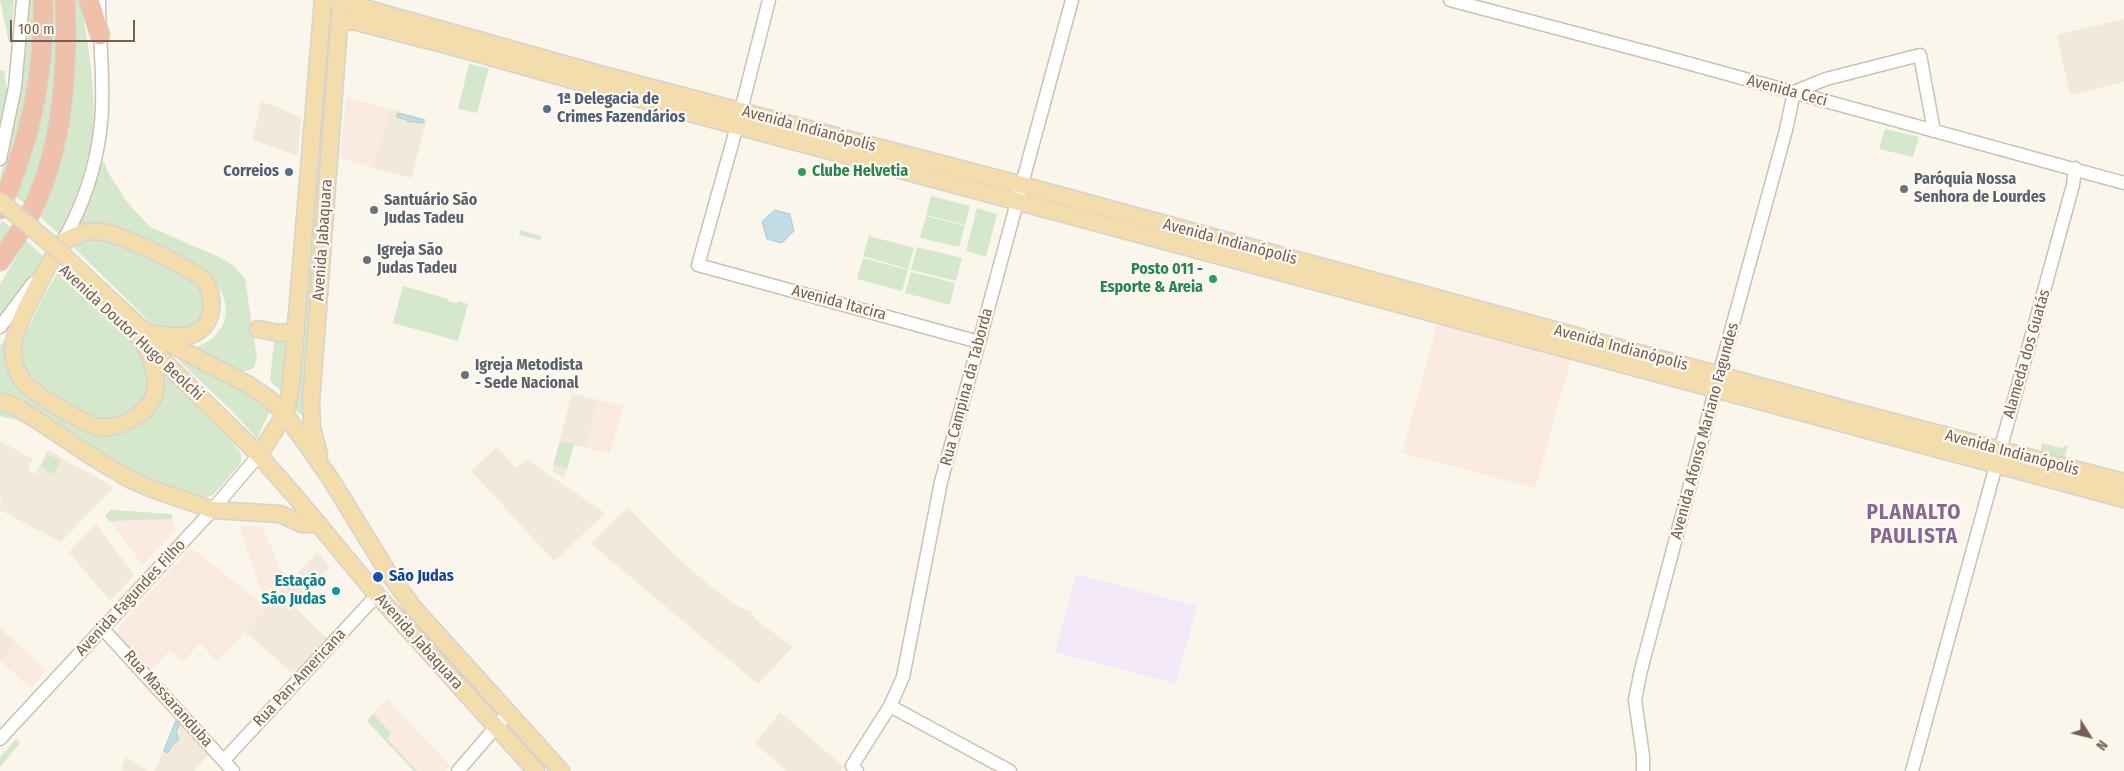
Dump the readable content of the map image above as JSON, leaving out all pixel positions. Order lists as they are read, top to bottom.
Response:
{
  "streets": {
    "main road": ["Avenida Indianópolis", "Avenida Jabaquara", "Avenida Doutor Hugo Beolchi"],
    "street": [
      "Avenida Ceci",
      "Avenida Itacira",
      "Alameda dos Guatás",
      "Rua Campina da Taborda",
      "Avenida Afonso Mariano Fagundes",
      "Avenida Fagundes Filho",
      "Rua Pan-Americana",
      "Rua Massaranduba"
    ]
  },
  "crossings": [
    ["Avenida Ceci", "Alameda dos Guatás"],
    ["Avenida Ceci", "Avenida Afonso Mariano Fagundes"],
    ["Avenida Indianópolis", "Avenida Jabaquara"],
    ["Avenida Indianópolis", "Avenida Itacira"],
    ["Avenida Indianópolis", "Alameda dos Guatás"],
    ["Avenida Indianópolis", "Rua Campina da Taborda"],
    ["Avenida Indianópolis", "Avenida Afonso Mariano Fagundes"],
    ["Avenida Jabaquara", "Avenida Doutor Hugo Beolchi"],
    ["Avenida Jabaquara", "Avenida Fagundes Filho"],
    ["Avenida Jabaquara", "Rua Pan-Americana"],
    ["Avenida Itacira", "Rua Campina da Taborda"],
    ["Avenida Doutor Hugo Beolchi", "Avenida Fagundes Filho"],
    ["Avenida Fagundes Filho", "Rua Massaranduba"],
    ["Rua Pan-Americana", "Rua Massaranduba"]
  ],
  "districts": ["PLANALTO PAULISTA"],
  "places": [
    "1ª Delegacia de Crimes Fazendários",
    "Correios",
    "Clube Helvetia",
    "Paróquia Nossa Senhora de Lourdes",
    "Santuário São Judas Tadeu",
    "Igreja São Judas Tadeu",
    "Posto 011 - Esporte & Areia",
    "Igreja Metodista - Sede Nacional",
    "São Judas",
    "Estação São Judas"
  ],
  "scale_bar": "100 m",
  "north": "bottom right"
}
